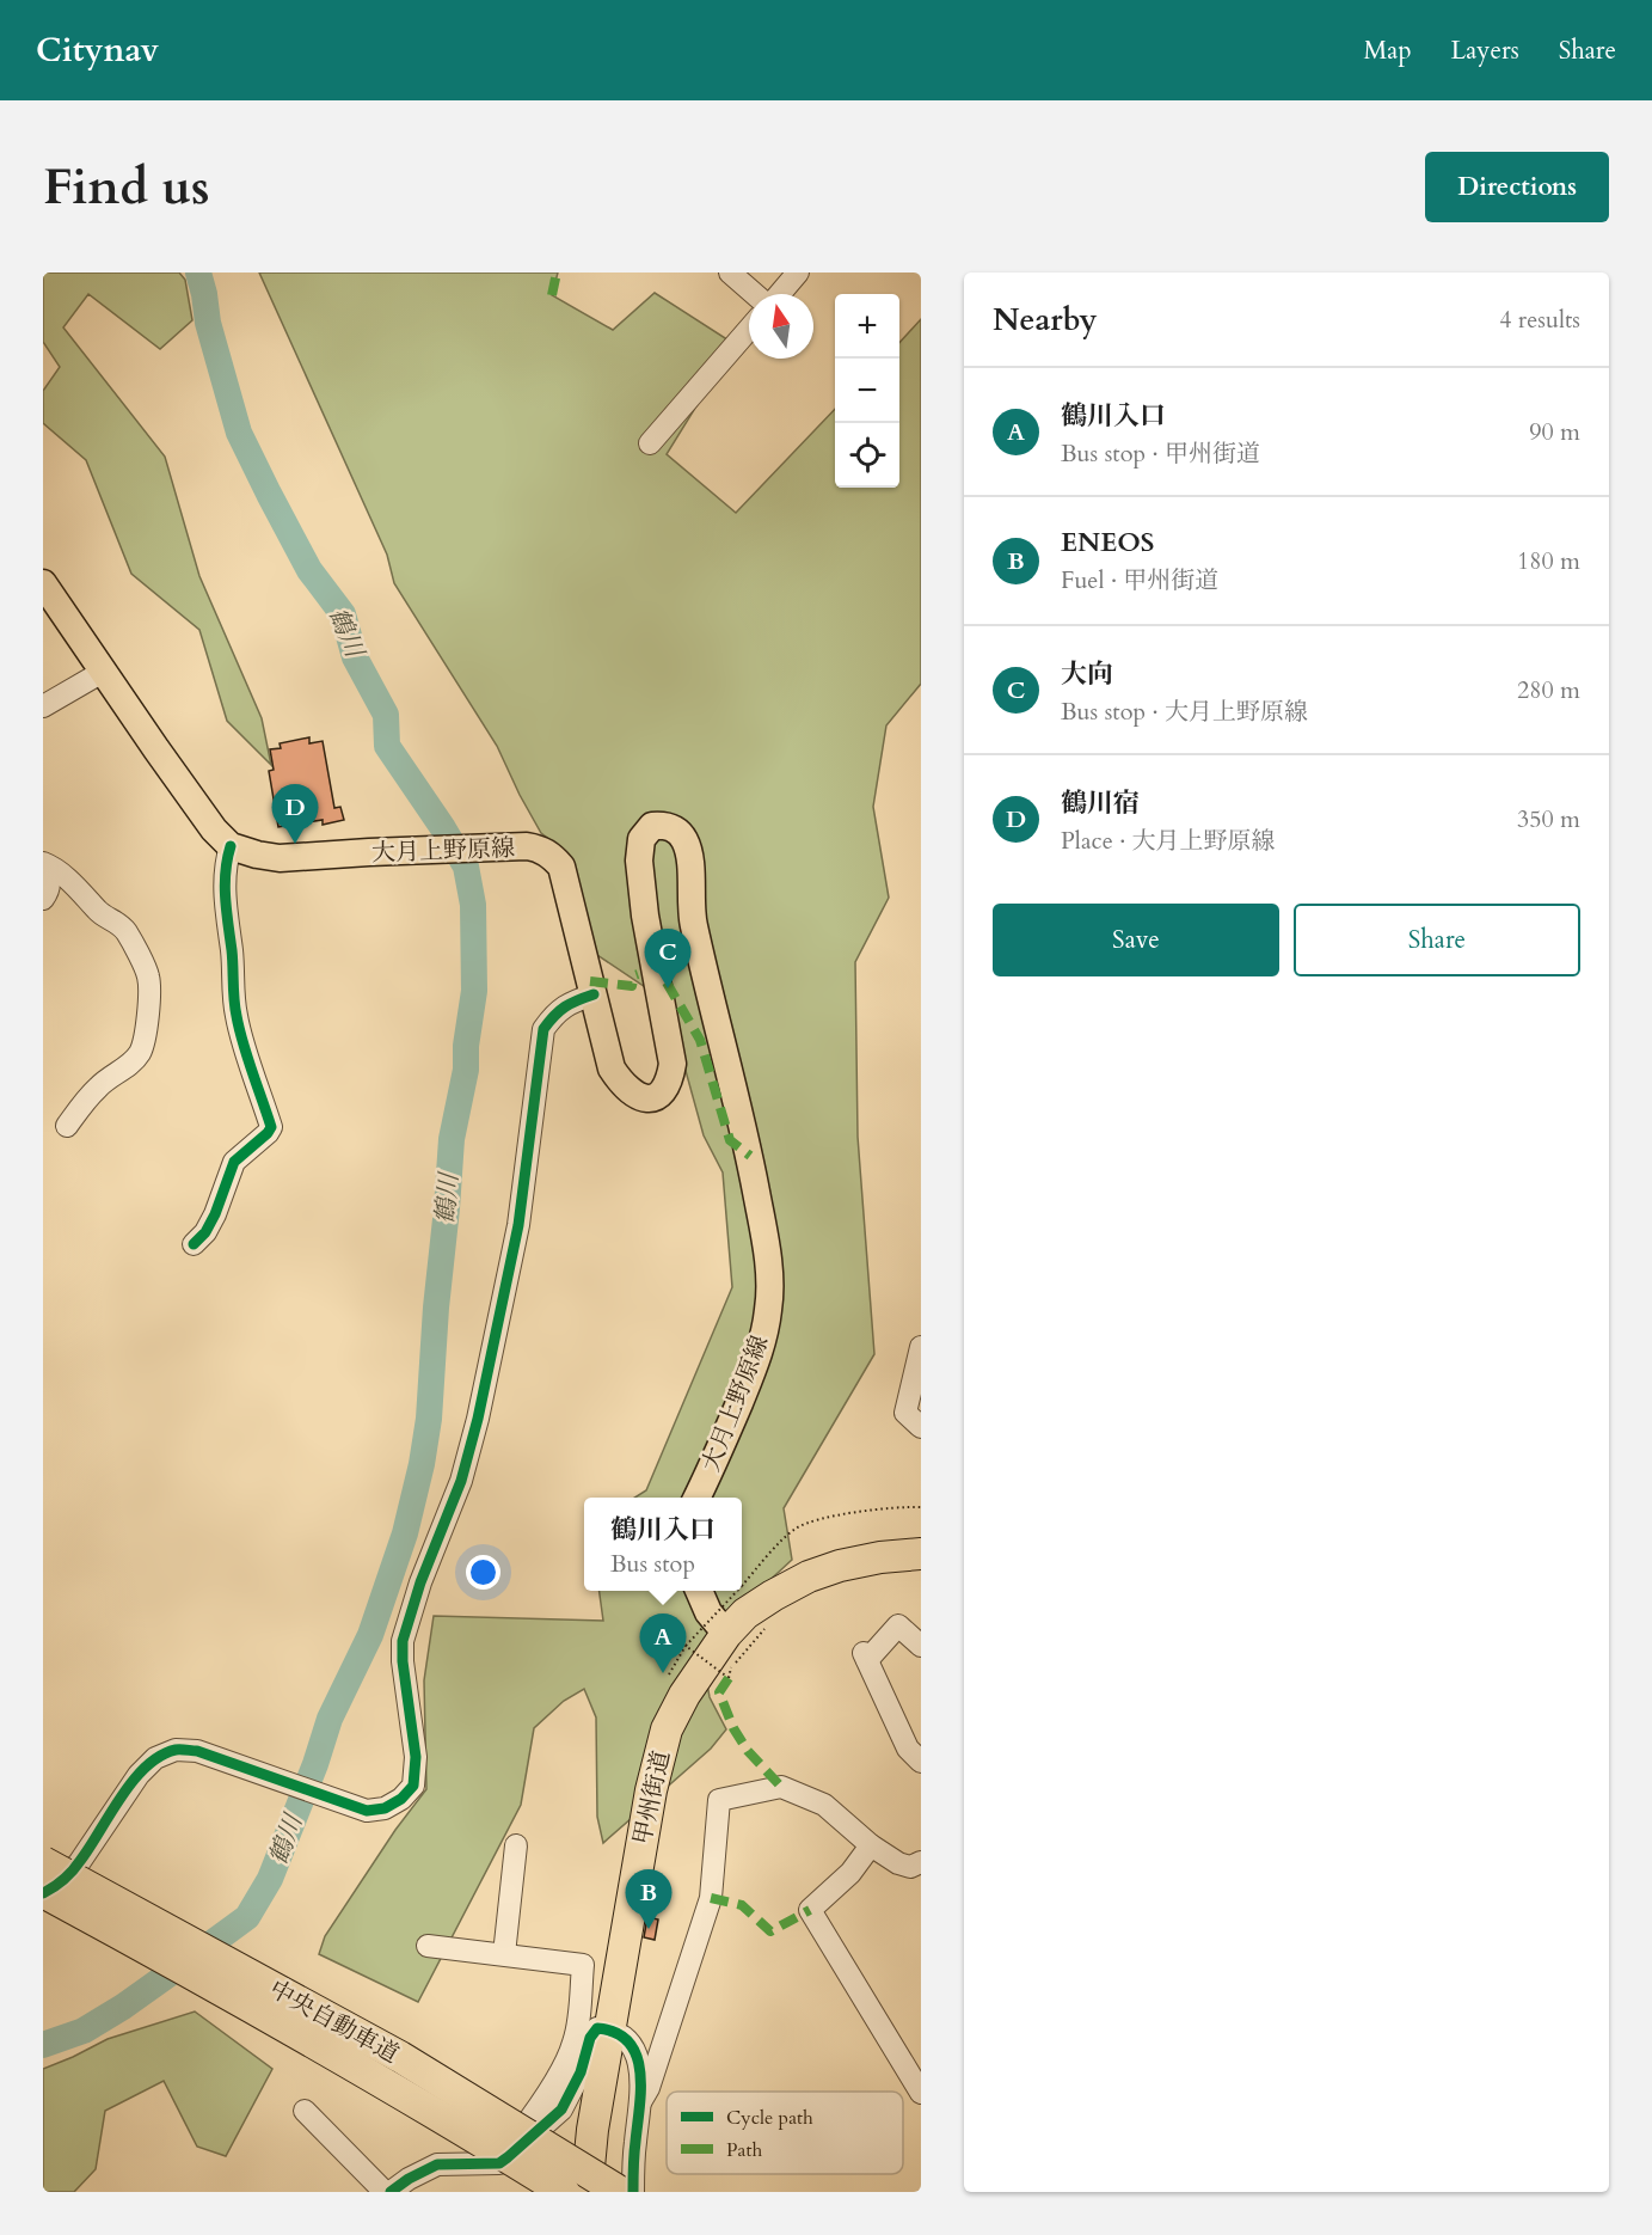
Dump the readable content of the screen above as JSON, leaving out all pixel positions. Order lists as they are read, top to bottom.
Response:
{
  "streets": {
    "highway": ["甲州街道", "中央自動車道"],
    "main road": ["大月上野原線"]
  },
  "water": ["鶴川"],
  "legend": ["Cycle path", "Path"],
  "north": "top",
  "page": {
    "header": "Citynav",
    "nav": ["Map", "Layers", "Share"],
    "buttons": [
      "Directions",
      ["Save", "Share"]
    ],
    "title": "Find us",
    "heading": ["Nearby", "4 results"],
    "map_buttons": ["+", "−"],
    "list": [
      {
        "mark": "A",
        "name": "鶴川入口",
        "note": "Bus stop · 甲州街道",
        "value": "90 m"
      },
      {
        "mark": "B",
        "name": "ENEOS",
        "note": "Fuel · 甲州街道",
        "value": "180 m"
      },
      {
        "mark": "C",
        "name": "大向",
        "note": "Bus stop · 大月上野原線",
        "value": "280 m"
      },
      {
        "mark": "D",
        "name": "鶴川宿",
        "note": "Place · 大月上野原線",
        "value": "350 m"
      }
    ],
    "pins": [
      "D",
      "C",
      "A",
      "B"
    ],
    "popup": ["鶴川入口", "Bus stop"]
  }
}
